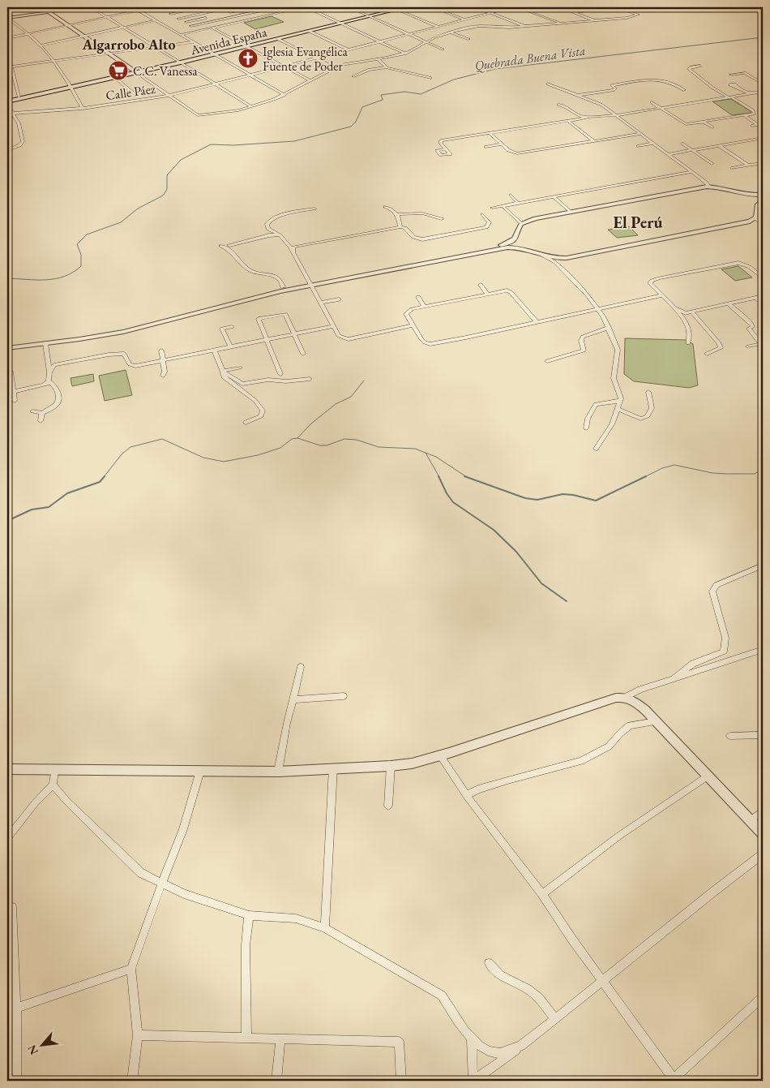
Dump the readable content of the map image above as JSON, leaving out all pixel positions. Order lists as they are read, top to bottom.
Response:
{
  "streets": {
    "main road": ["Avenida España"],
    "street": ["Calle Páez"]
  },
  "districts": ["Algarrobo Alto", "El Perú"],
  "water": ["Quebrada Buena Vista"],
  "places": {
    "church": ["Iglesia Evangélica Fuente de Poder"],
    "supermarket": ["C.C. Vanessa"]
  },
  "north": "bottom left"
}
